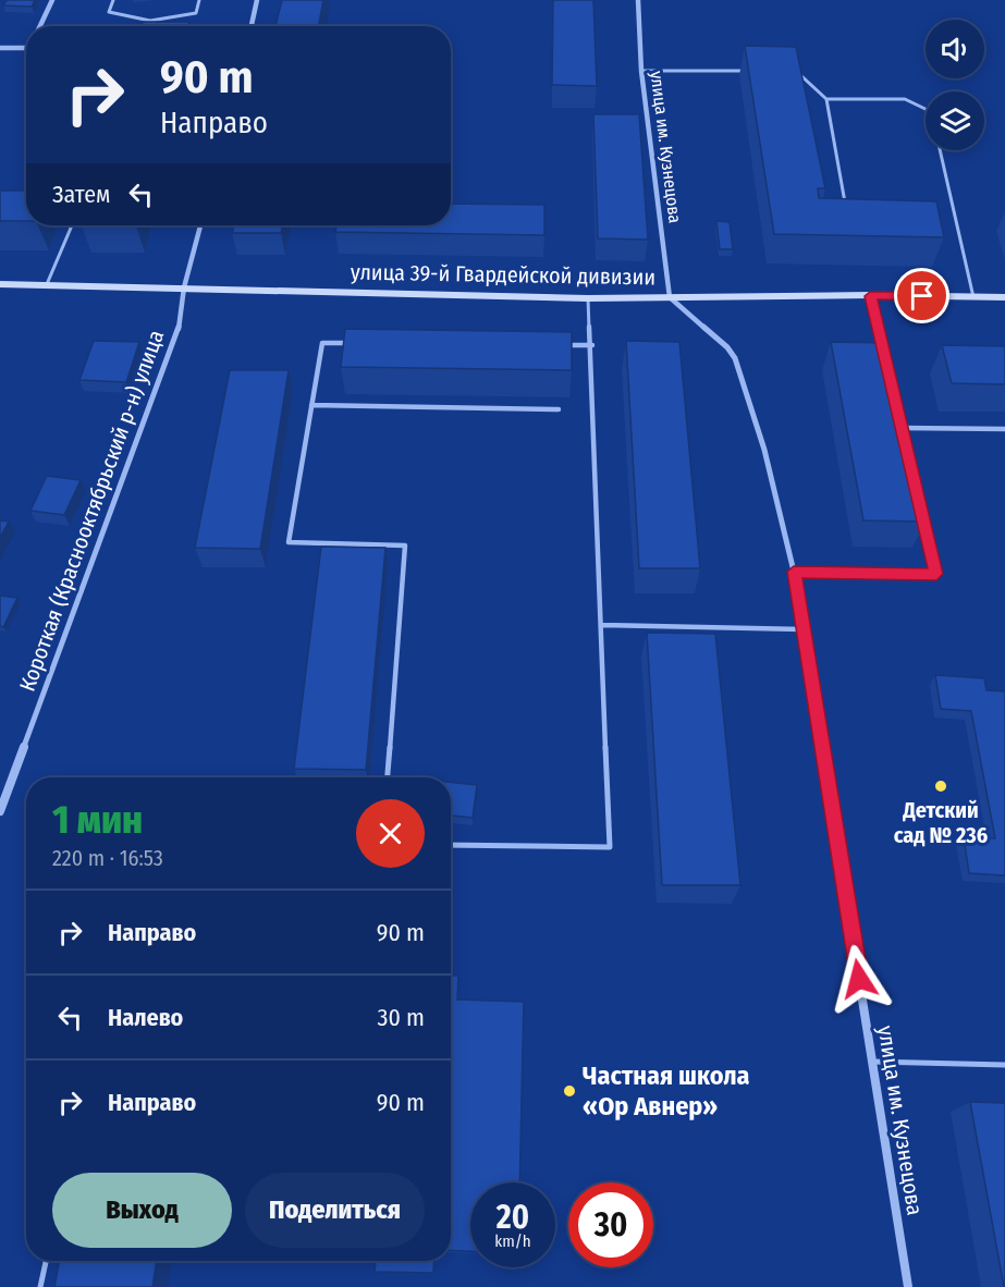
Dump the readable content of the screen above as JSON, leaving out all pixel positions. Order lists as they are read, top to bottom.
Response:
{
  "streets": {
    "main road": ["улица 39-й Гвардейской дивизии"],
    "street": ["улица им. Кузнецова", "Короткая (Краснооктябрьский р-н) улица"]
  },
  "crossings": [
    ["улица им. Кузнецова", "улица 39-й Гвардейской дивизии"],
    ["улица 39-й Гвардейской дивизии", "Короткая (Краснооктябрьский р-н) улица"]
  ],
  "places": ["Детский сад № 236", "Частная школа «Ор Авнер»"],
  "page": {
    "turn": ["90 m", "Направо"],
    "then": "Затем",
    "heading": ["1 мин", "220 m · 16:53"],
    "list": [
      {
        "name": "Направо",
        "value": "90 m"
      },
      {
        "name": "Налево",
        "value": "30 m"
      },
      {
        "name": "Направо",
        "value": "90 m"
      }
    ],
    "buttons": ["Выход", "Поделиться"],
    "speed": "20 km/h",
    "limit": "30"
  }
}
